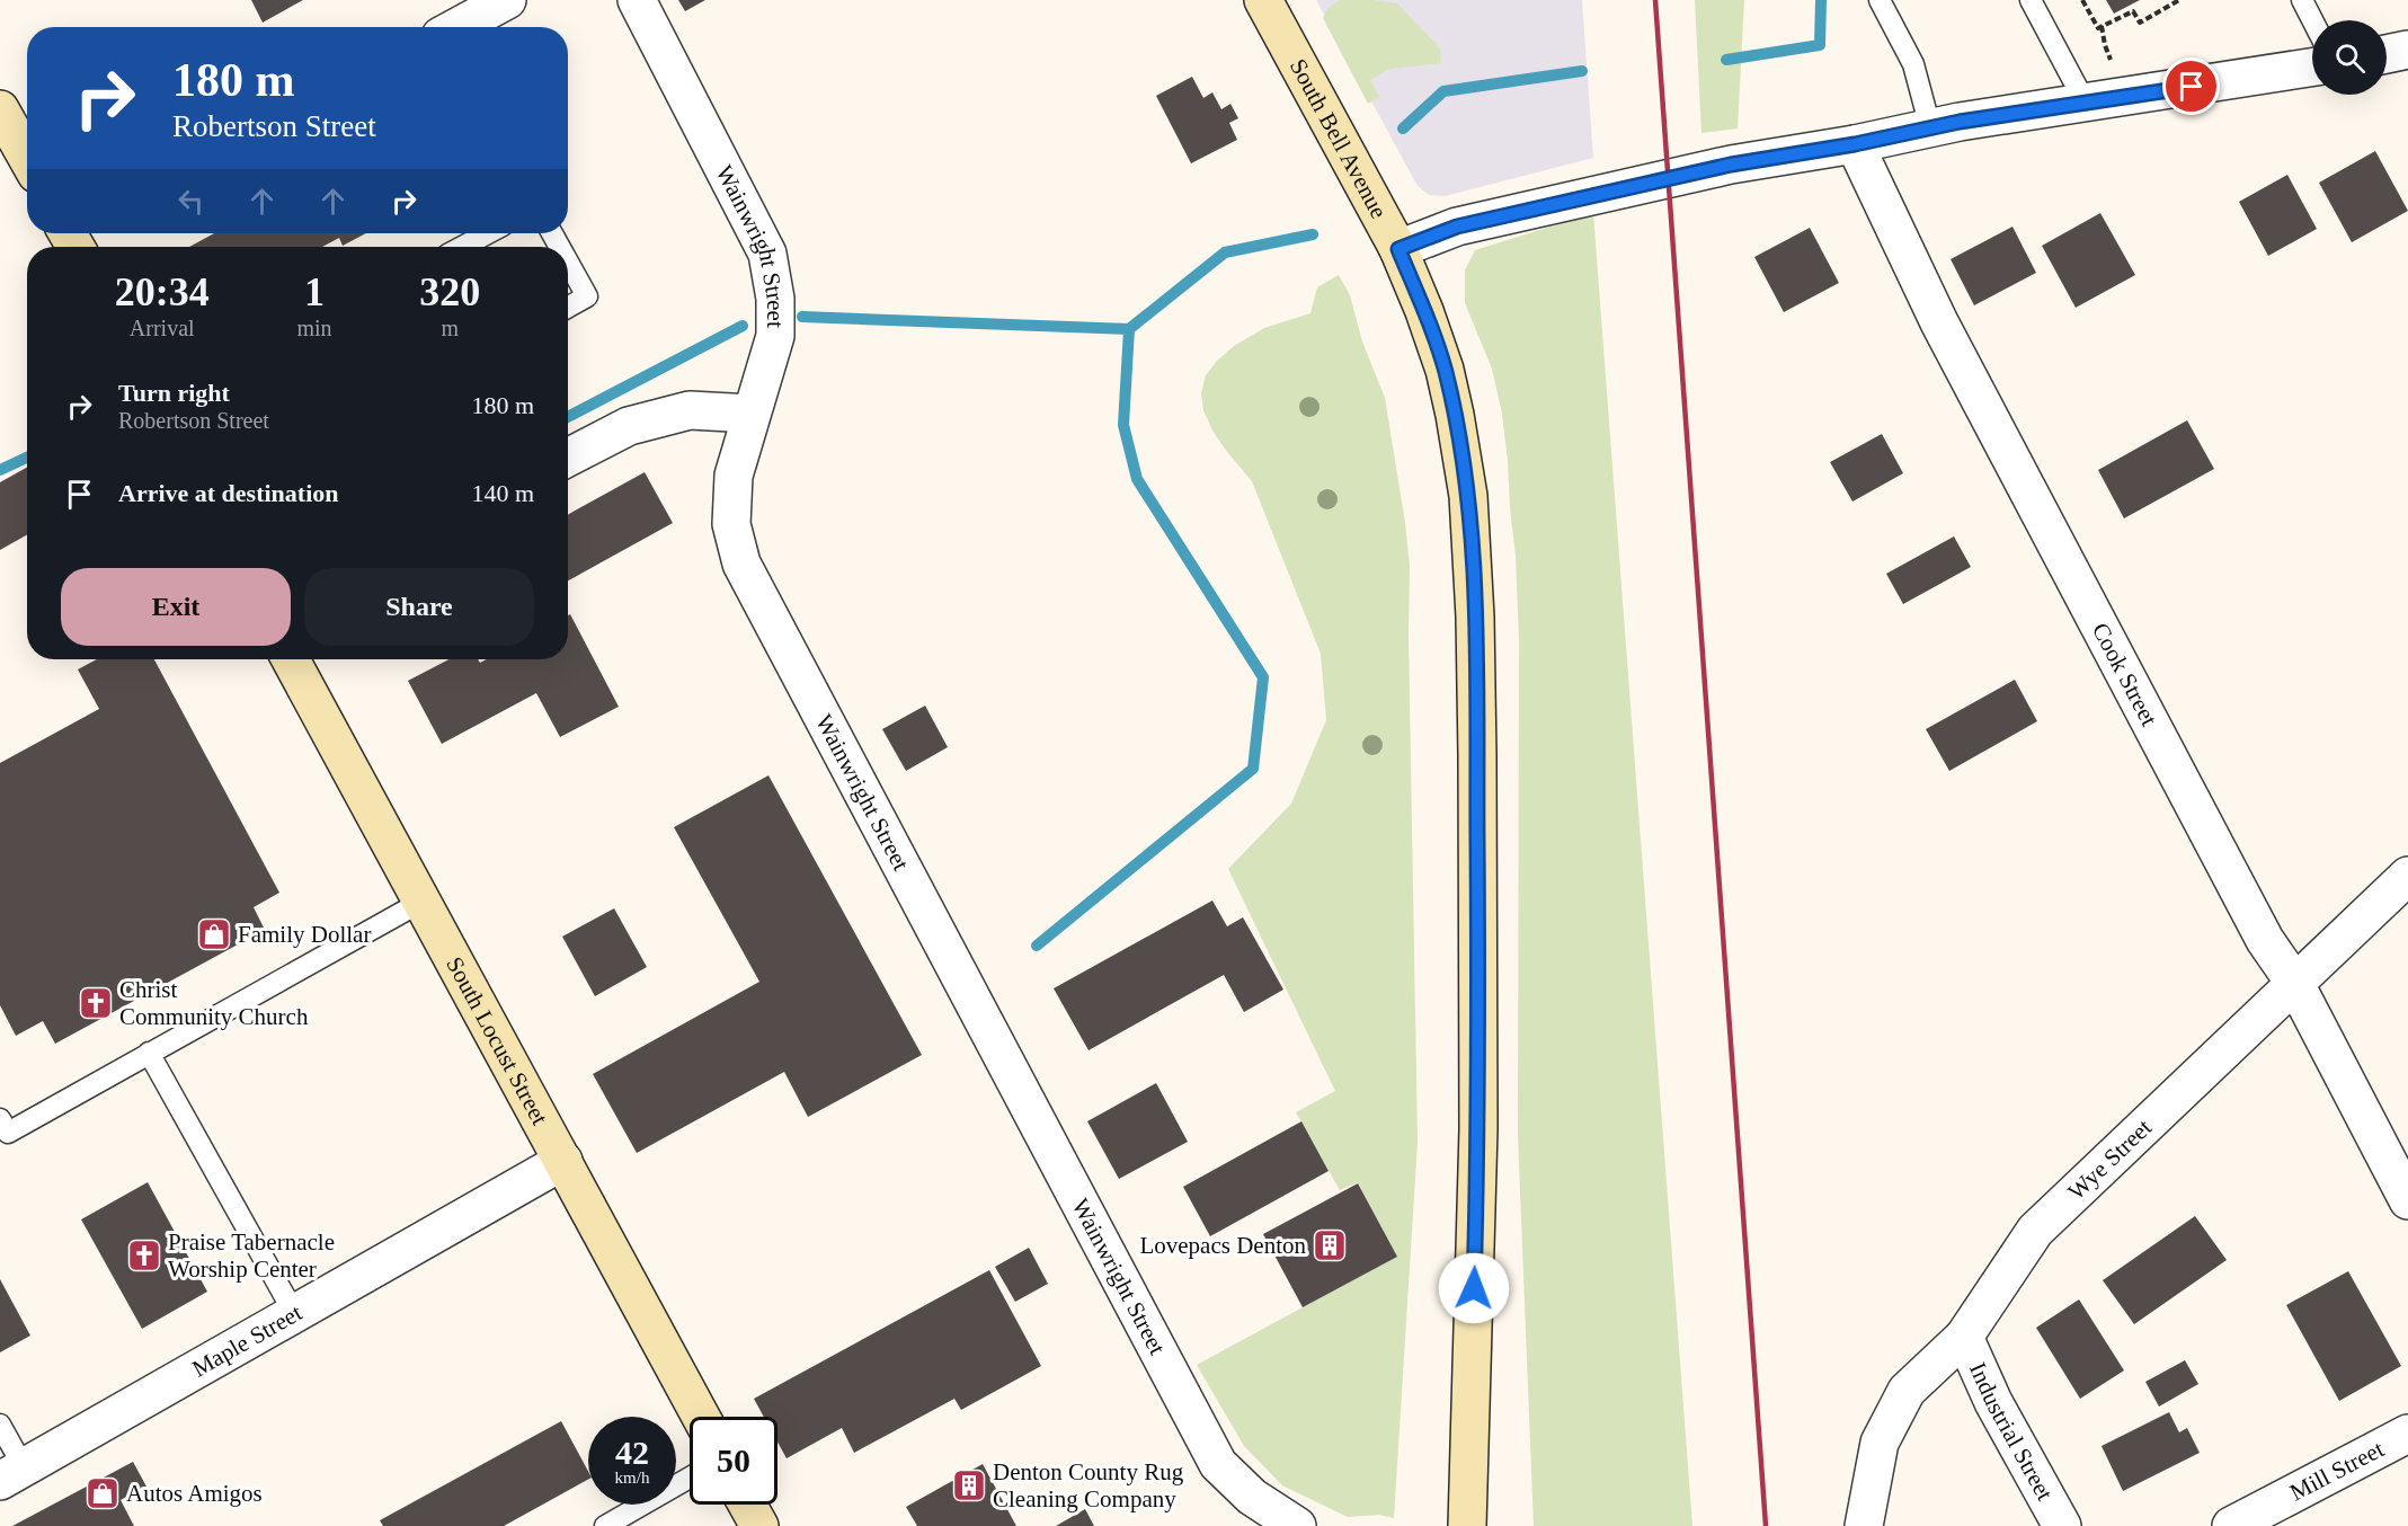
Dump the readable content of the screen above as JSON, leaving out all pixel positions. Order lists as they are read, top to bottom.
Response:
{
  "streets": {
    "main road": ["South Bell Avenue", "South Locust Street"],
    "street": [
      "Wainwright Street",
      "Cook Street",
      "Wye Street",
      "Maple Street",
      "Industrial Street",
      "Mill Street"
    ]
  },
  "crossings": [
    ["Cook Street", "Wye Street"],
    ["South Locust Street", "Maple Street"],
    ["Wye Street", "Industrial Street"]
  ],
  "places": {
    "shop": ["Family Dollar", "Autos Amigos"],
    "church": ["Christ Community Church", "Praise Tabernacle Worship Center"],
    "building": ["Lovepacs Denton", "Denton County Rug Cleaning Company"]
  },
  "page": {
    "turn": ["180 m", "Robertson Street"],
    "eta": [
      "20:34",
      "Arrival",
      "1",
      "min",
      "320",
      "m"
    ],
    "list": [
      {
        "name": "Turn right",
        "note": "Robertson Street",
        "value": "180 m"
      },
      {
        "name": "Arrive at destination",
        "value": "140 m"
      }
    ],
    "buttons": ["Exit", "Share"],
    "speed": "42 km/h",
    "limit": "50"
  }
}
